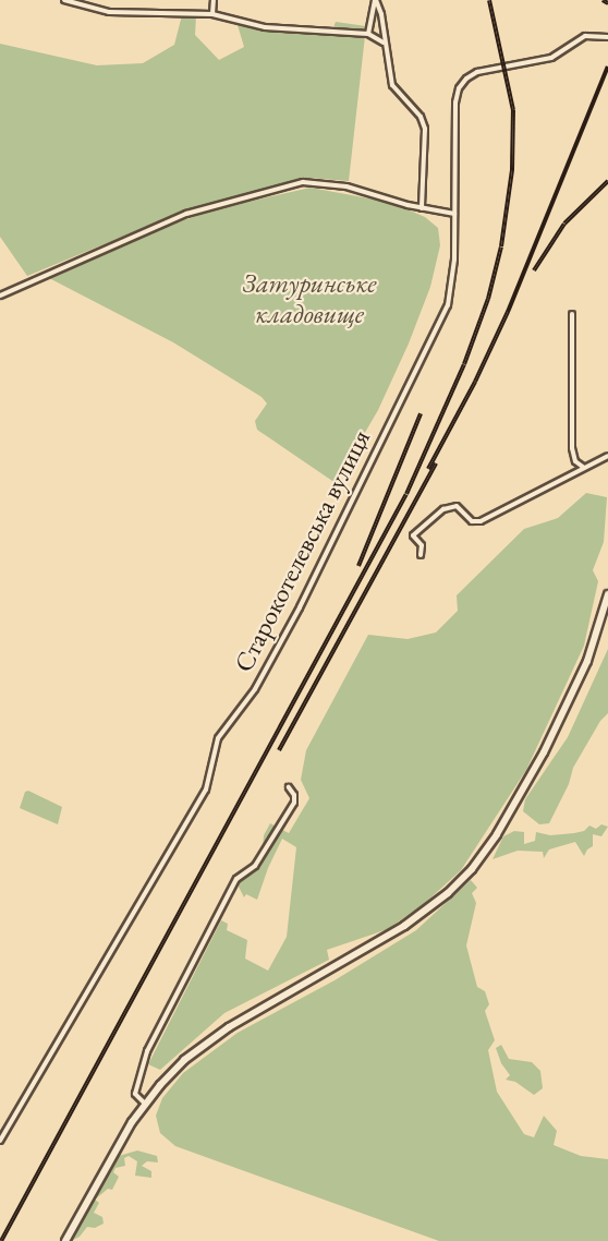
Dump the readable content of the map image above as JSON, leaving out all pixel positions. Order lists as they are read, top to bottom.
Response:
{
  "streets": {
    "street": ["Старокотелевська вулиця"]
  },
  "parks": ["Затуринське кладовище"]
}
